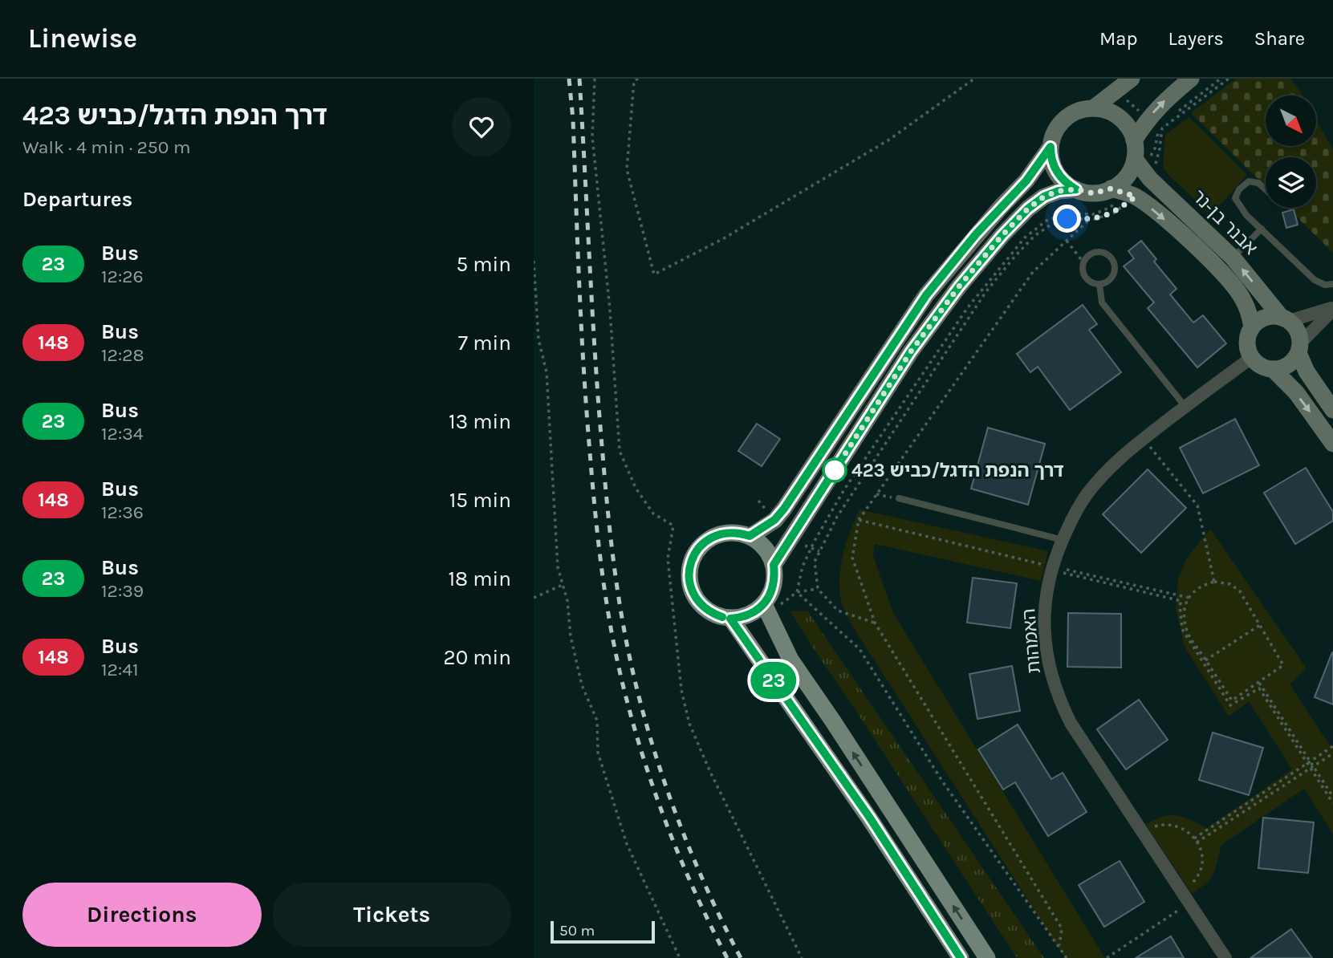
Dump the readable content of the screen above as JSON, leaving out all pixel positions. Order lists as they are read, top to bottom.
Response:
{
  "streets": {
    "main road": ["אבנר בן-נר"],
    "street": ["האמהות"]
  },
  "crossings": [
    ["אבנר בן-נר", "האמהות"]
  ],
  "places": ["דרך הנפת הדגל/כביש 423"],
  "lines": ["bus line 23"],
  "scale_bar": "50 m",
  "north": "bottom right",
  "page": {
    "header": "Linewise",
    "nav": ["Map", "Layers", "Share"],
    "heading": [
      ["דרך הנפת הדגל/כביש 423", "Walk · 4 min · 250 m"],
      "Departures"
    ],
    "on_map": "23",
    "list": [
      {
        "mark": "23",
        "name": "Bus",
        "note": "12:26",
        "value": "5 min"
      },
      {
        "mark": "148",
        "name": "Bus",
        "note": "12:28",
        "value": "7 min"
      },
      {
        "mark": "23",
        "name": "Bus",
        "note": "12:34",
        "value": "13 min"
      },
      {
        "mark": "148",
        "name": "Bus",
        "note": "12:36",
        "value": "15 min"
      },
      {
        "mark": "23",
        "name": "Bus",
        "note": "12:39",
        "value": "18 min"
      },
      {
        "mark": "148",
        "name": "Bus",
        "note": "12:41",
        "value": "20 min"
      }
    ],
    "buttons": ["Directions", "Tickets"],
    "scale": "50 m"
  }
}
